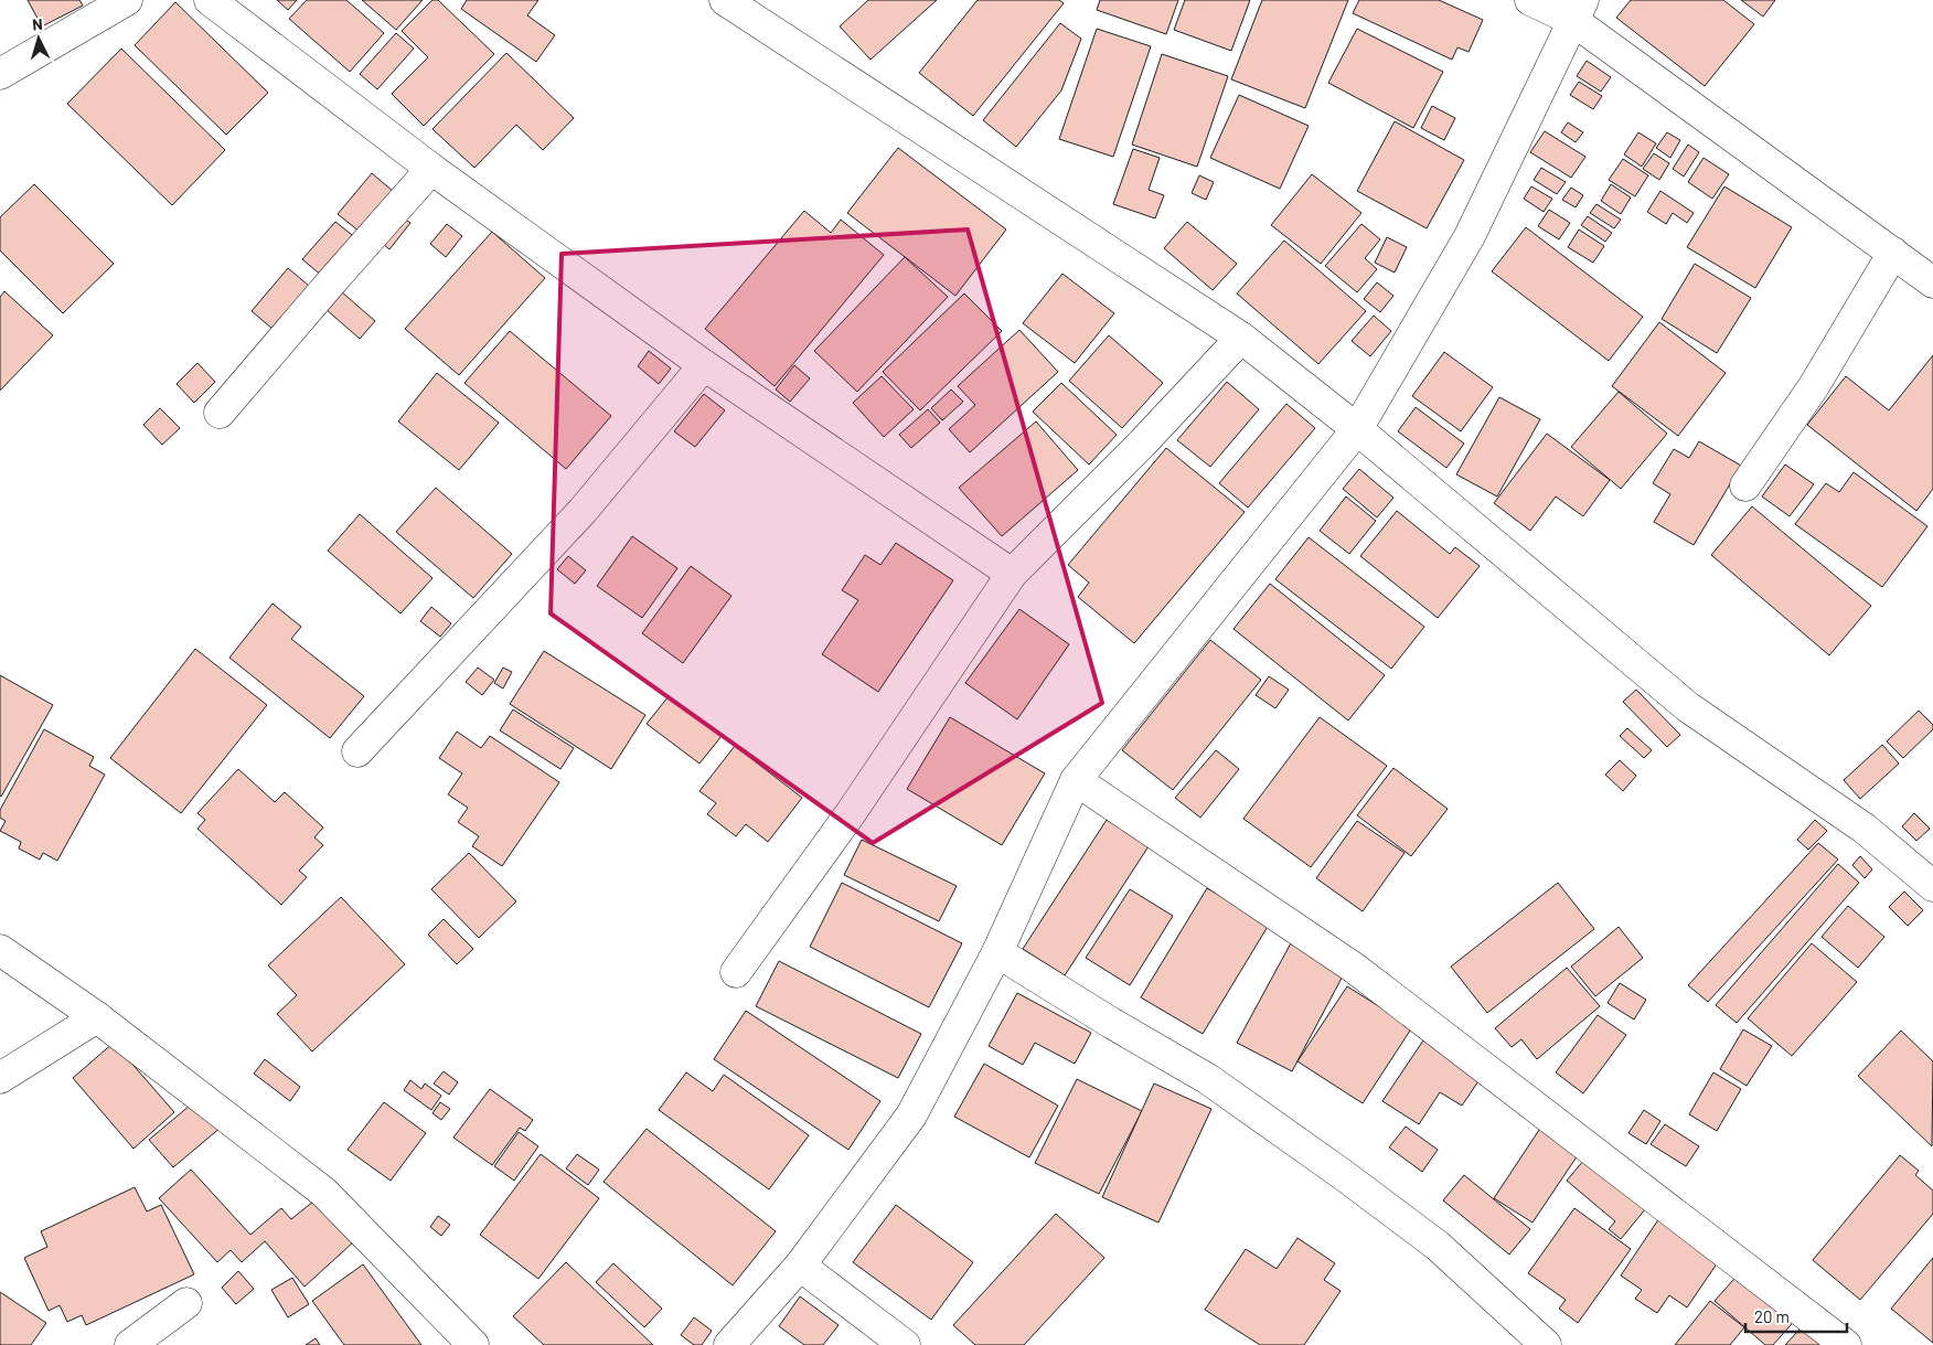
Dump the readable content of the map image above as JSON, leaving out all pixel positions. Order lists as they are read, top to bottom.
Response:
{
  "scale_bar": "20 m",
  "north": "top"
}
